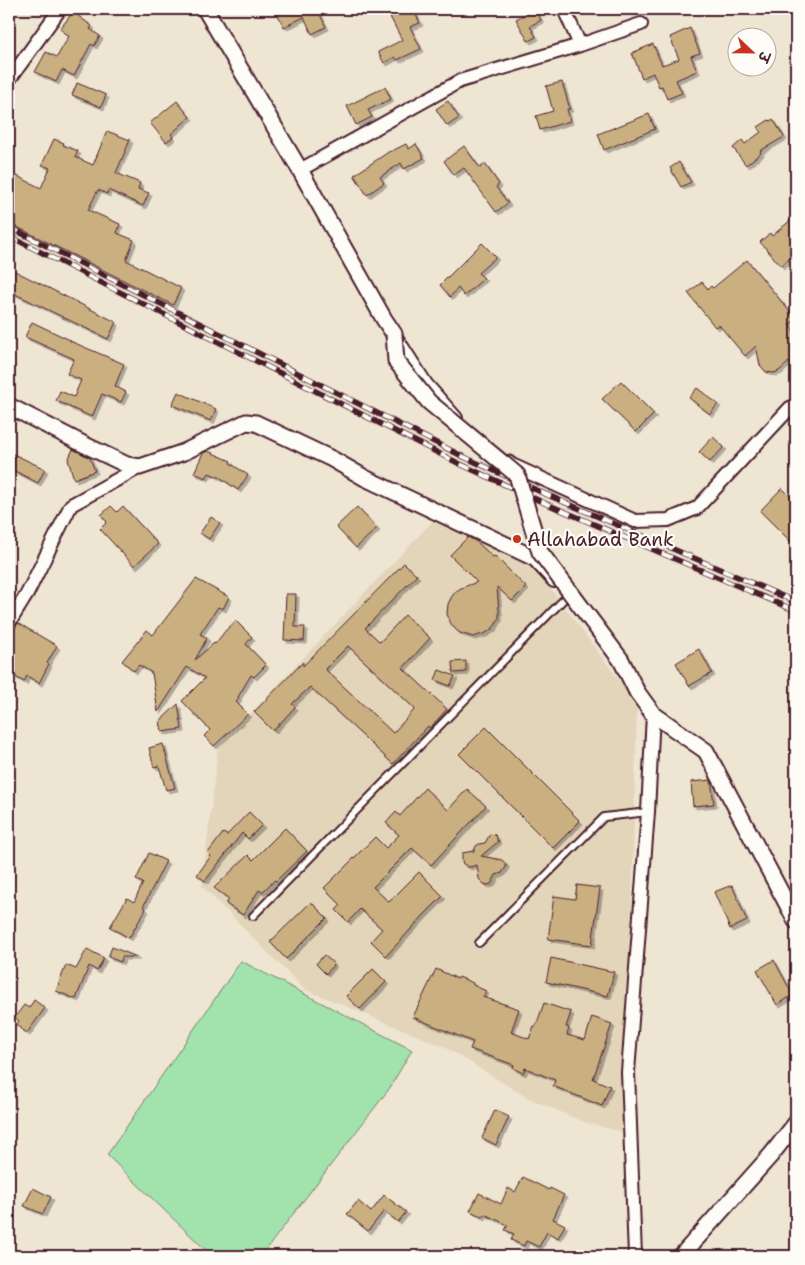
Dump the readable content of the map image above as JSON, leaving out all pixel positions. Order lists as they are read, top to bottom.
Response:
{
  "places": ["Allahabad Bank"],
  "north": "right"
}
